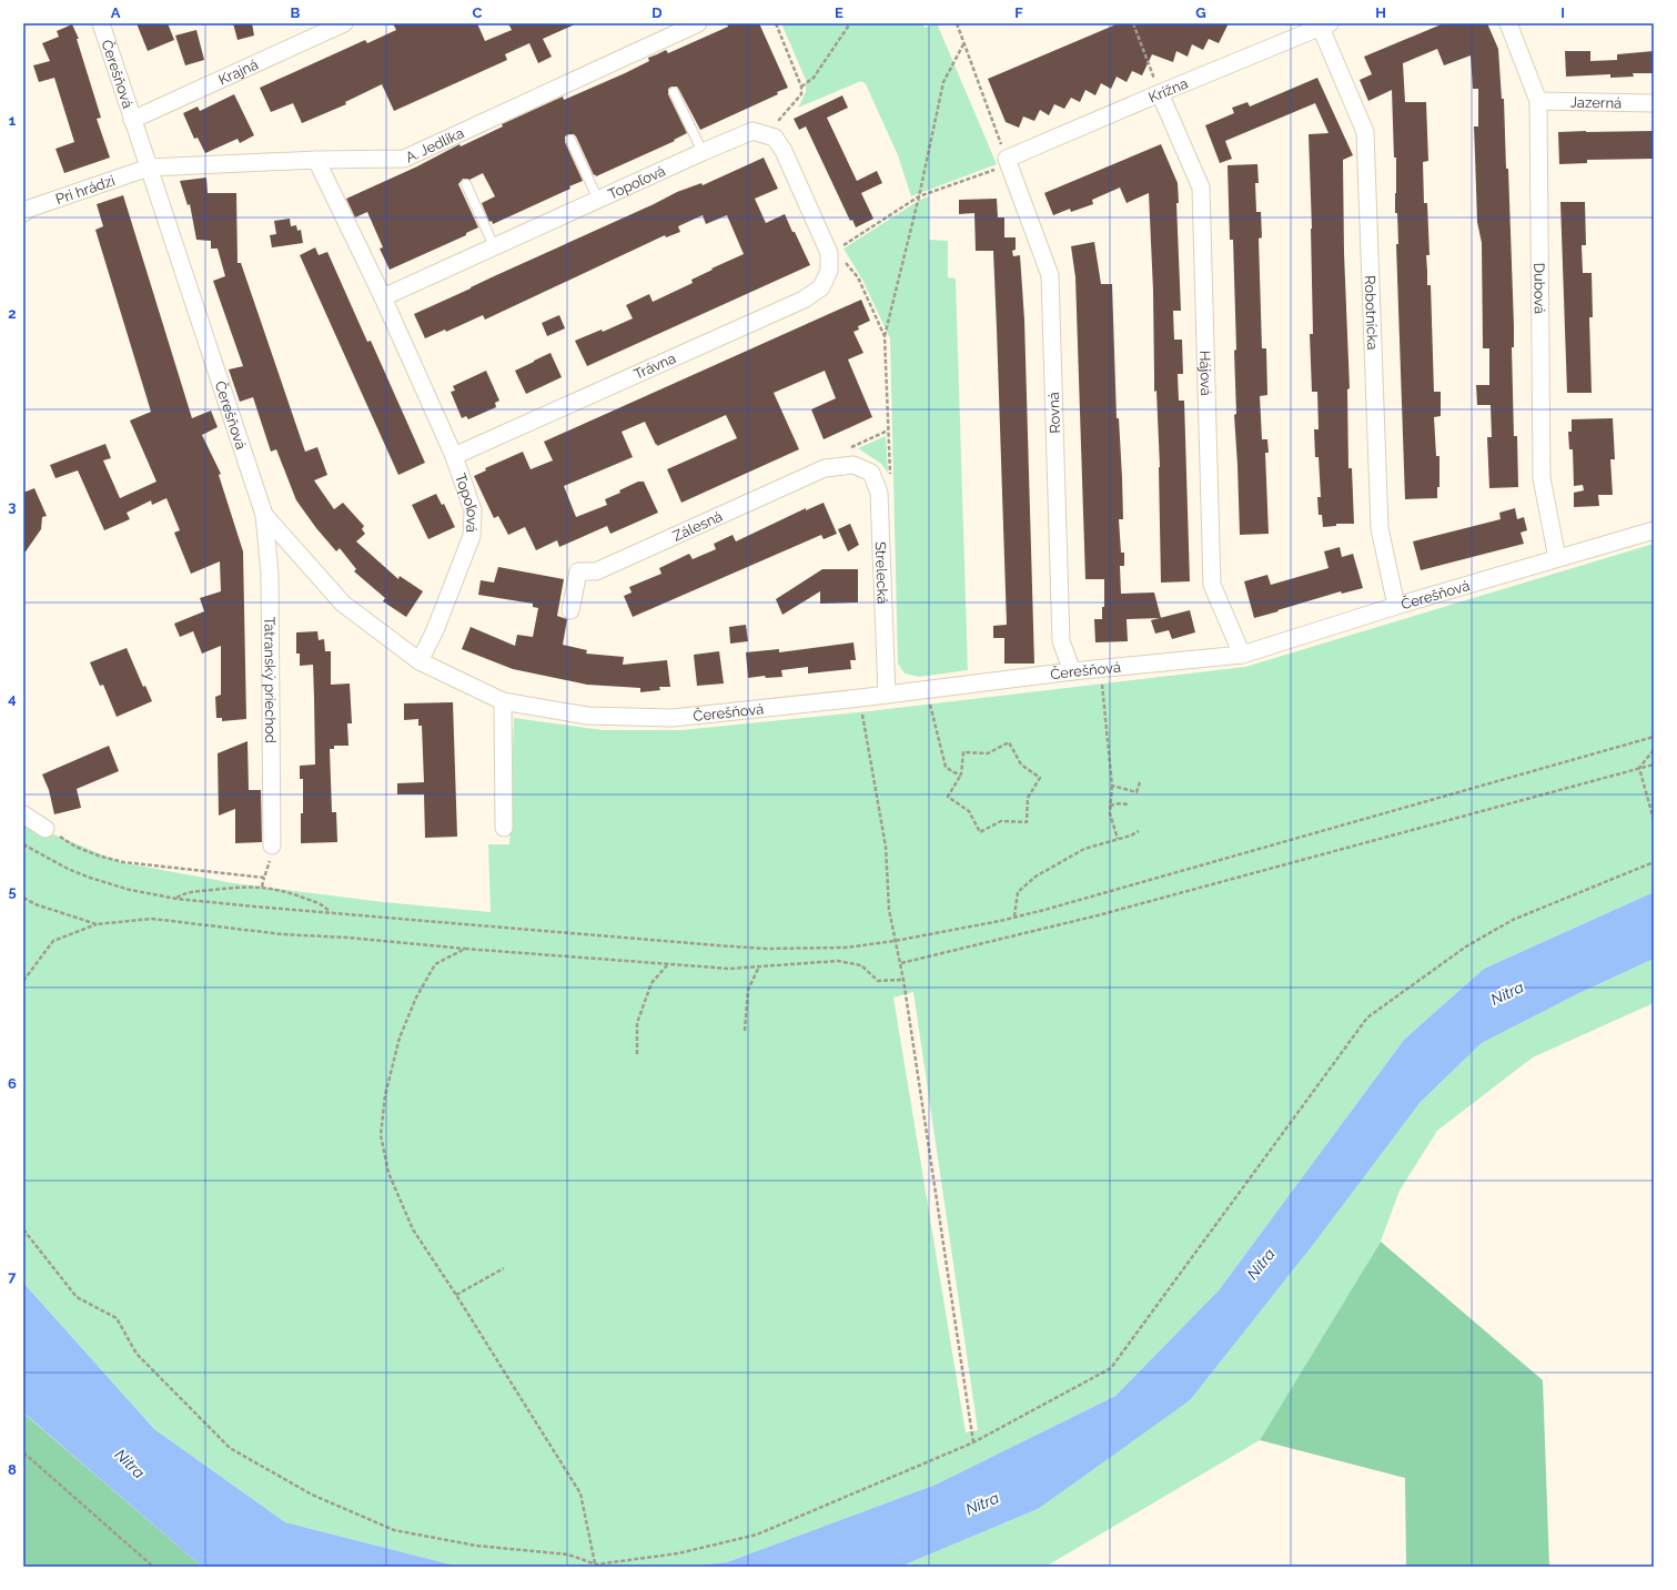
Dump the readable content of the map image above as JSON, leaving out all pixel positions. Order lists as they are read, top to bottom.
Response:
{
  "streets": {
    "street": [
      "Krajná",
      "Čerešňová",
      "Krížna",
      "Jazerná",
      "A. Jedlika",
      "Topoľová",
      "Pri hrádzi",
      "Dubová",
      "Robotnícka",
      "Trávna",
      "Hájová",
      "Rovná",
      "Zálesná",
      "Strelecká",
      "Tatranský priechod"
    ]
  },
  "crossings": [
    ["Krajná", "Čerešňová"],
    ["Čerešňová", "A. Jedlika"],
    ["Čerešňová", "Topoľová"],
    ["Čerešňová", "Pri hrádzi"],
    ["Čerešňová", "Dubová"],
    ["Čerešňová", "Robotnícka"],
    ["Čerešňová", "Hájová"],
    ["Čerešňová", "Rovná"],
    ["Čerešňová", "Strelecká"],
    ["Čerešňová", "Tatranský priechod"],
    ["Krížna", "Robotnícka"],
    ["Krížna", "Hájová"],
    ["Krížna", "Rovná"],
    ["Jazerná", "Dubová"],
    ["A. Jedlika", "Topoľová"],
    ["A. Jedlika", "Pri hrádzi"],
    ["Topoľová", "Trávna"],
    ["Zálesná", "Strelecká"]
  ],
  "water": ["Nitra"],
  "grid": {
    "columns": [
      "A",
      "B",
      "C",
      "D",
      "E",
      "F",
      "G",
      "H",
      "I"
    ],
    "rows": [
      "1",
      "2",
      "3",
      "4",
      "5",
      "6",
      "7",
      "8"
    ]
  }
}
